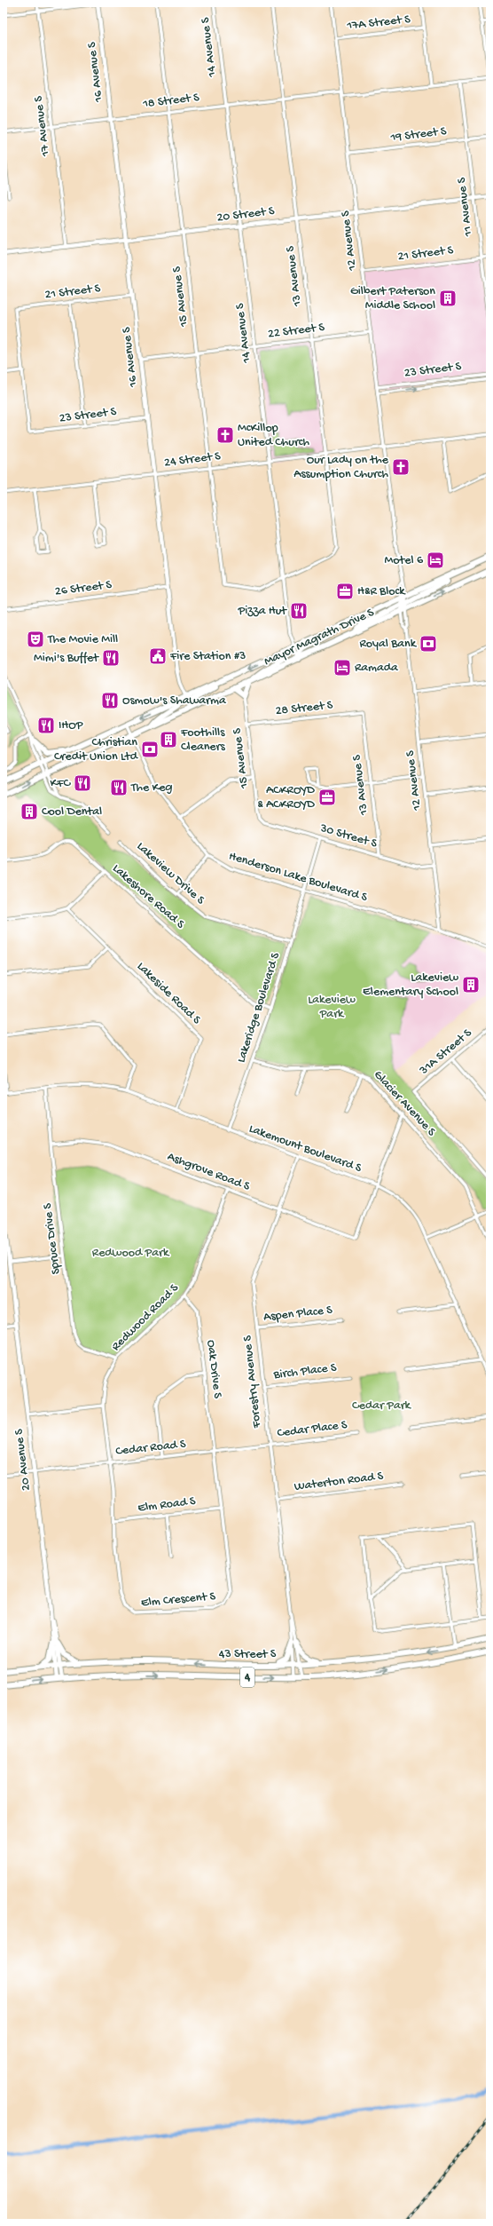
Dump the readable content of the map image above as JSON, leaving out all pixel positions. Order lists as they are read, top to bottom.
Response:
{
  "streets": {
    "main road": ["Mayor Magrath Drive S", "43 Street S", "4"],
    "street": [
      "17A Street S",
      "14 Avenue S",
      "16 Avenue S",
      "18 Street S",
      "17 Avenue S",
      "19 Street S",
      "11 Avenue S",
      "20 Street S",
      "12 Avenue S",
      "21 Street S",
      "13 Avenue S",
      "15 Avenue S",
      "22 Street S",
      "23 Street S",
      "24 Street S",
      "26 Street S",
      "28 Street S",
      "30 Street S",
      "Lakeview Drive S",
      "Henderson Lake Boulevard S",
      "Lakeshore Road S",
      "Lakeside Road S",
      "Lakeridge Boulevard S",
      "31A Street S",
      "Glacier Avenue S",
      "Lakemount Boulevard S",
      "Ashgrove Road S",
      "Spruce Drive S",
      "Aspen Place S",
      "Redwood Road S",
      "Oak Drive S",
      "Birch Place S",
      "Forestry Avenue S",
      "Cedar Place S",
      "Cedar Road S",
      "20 Avenue S",
      "Waterton Road S",
      "Elm Road S",
      "Elm Crescent S"
    ]
  },
  "crossings": [
    ["17A Street S", "12 Avenue S"],
    ["14 Avenue S", "18 Street S"],
    ["14 Avenue S", "20 Street S"],
    ["14 Avenue S", "13 Avenue S"],
    ["14 Avenue S", "15 Avenue S"],
    ["14 Avenue S", "22 Street S"],
    ["14 Avenue S", "24 Street S"],
    ["14 Avenue S", "Mayor Magrath Drive S"],
    ["16 Avenue S", "18 Street S"],
    ["16 Avenue S", "20 Street S"],
    ["16 Avenue S", "21 Street S"],
    ["16 Avenue S", "22 Street S"],
    ["16 Avenue S", "23 Street S"],
    ["16 Avenue S", "24 Street S"],
    ["16 Avenue S", "26 Street S"],
    ["16 Avenue S", "Mayor Magrath Drive S"],
    ["18 Street S", "17 Avenue S"],
    ["18 Street S", "11 Avenue S"],
    ["18 Street S", "12 Avenue S"],
    ["18 Street S", "13 Avenue S"],
    ["18 Street S", "15 Avenue S"],
    ["17 Avenue S", "20 Street S"],
    ["19 Street S", "11 Avenue S"],
    ["19 Street S", "12 Avenue S"],
    ["11 Avenue S", "20 Street S"],
    ["11 Avenue S", "21 Street S"],
    ["20 Street S", "12 Avenue S"],
    ["20 Street S", "13 Avenue S"],
    ["20 Street S", "15 Avenue S"],
    ["12 Avenue S", "21 Street S"],
    ["12 Avenue S", "22 Street S"],
    ["12 Avenue S", "23 Street S"],
    ["12 Avenue S", "24 Street S"],
    ["12 Avenue S", "Mayor Magrath Drive S"],
    ["12 Avenue S", "30 Street S"],
    ["12 Avenue S", "Henderson Lake Boulevard S"],
    ["21 Street S", "23 Street S"],
    ["13 Avenue S", "15 Avenue S"],
    ["13 Avenue S", "22 Street S"],
    ["13 Avenue S", "24 Street S"],
    ["13 Avenue S", "28 Street S"],
    ["13 Avenue S", "30 Street S"],
    ["15 Avenue S", "22 Street S"],
    ["15 Avenue S", "24 Street S"],
    ["15 Avenue S", "28 Street S"],
    ["15 Avenue S", "30 Street S"],
    ["Mayor Magrath Drive S", "Henderson Lake Boulevard S"],
    ["Lakeview Drive S", "Lakeridge Boulevard S"],
    ["Henderson Lake Boulevard S", "Lakeridge Boulevard S"],
    ["Lakeshore Road S", "Lakeridge Boulevard S"],
    ["Lakeside Road S", "Lakemount Boulevard S"],
    ["Lakeridge Boulevard S", "Glacier Avenue S"],
    ["Lakeridge Boulevard S", "Lakemount Boulevard S"],
    ["Lakemount Boulevard S", "Ashgrove Road S"],
    ["Lakemount Boulevard S", "Spruce Drive S"],
    ["Lakemount Boulevard S", "Forestry Avenue S"],
    ["Ashgrove Road S", "Spruce Drive S"],
    ["Ashgrove Road S", "Redwood Road S"],
    ["Ashgrove Road S", "Forestry Avenue S"],
    ["Spruce Drive S", "Redwood Road S"],
    ["Aspen Place S", "Forestry Avenue S"],
    ["Redwood Road S", "Oak Drive S"],
    ["Redwood Road S", "Cedar Road S"],
    ["Redwood Road S", "Elm Crescent S"],
    ["Oak Drive S", "Cedar Road S"],
    ["Oak Drive S", "Elm Crescent S"],
    ["Birch Place S", "Forestry Avenue S"],
    ["Forestry Avenue S", "Cedar Place S"],
    ["Forestry Avenue S", "Cedar Road S"],
    ["Forestry Avenue S", "Waterton Road S"],
    ["Forestry Avenue S", "43 Street S"],
    ["Cedar Place S", "Cedar Road S"],
    ["Cedar Road S", "20 Avenue S"],
    ["Cedar Road S", "Elm Crescent S"],
    ["20 Avenue S", "43 Street S"],
    ["Elm Road S", "Elm Crescent S"]
  ],
  "parks": ["Lakeview Park", "Redwood Park", "Cedar Park"],
  "places": {
    "building": [
      "Gilbert Paterson Middle School",
      "Foothills Cleaners",
      "Cool Dental",
      "Lakeview Elementary School"
    ],
    "church": ["McKillop United Church", "Our Lady on the Assumption Church"],
    "hotel": ["Motel 6", "Ramada"],
    "office": ["H&R Block", "ACKROYD & ACKROYD"],
    "restaurant": [
      "Pizza Hut",
      "Mimi's Buffet",
      "Osmow's Shawarma",
      "IHOP",
      "KFC",
      "The Keg"
    ],
    "theatre": ["The Movie Mill"],
    "bank": ["Royal Bank", "Christian Credit Union Ltd"],
    "public building": ["Fire Station #3"]
  }
}
